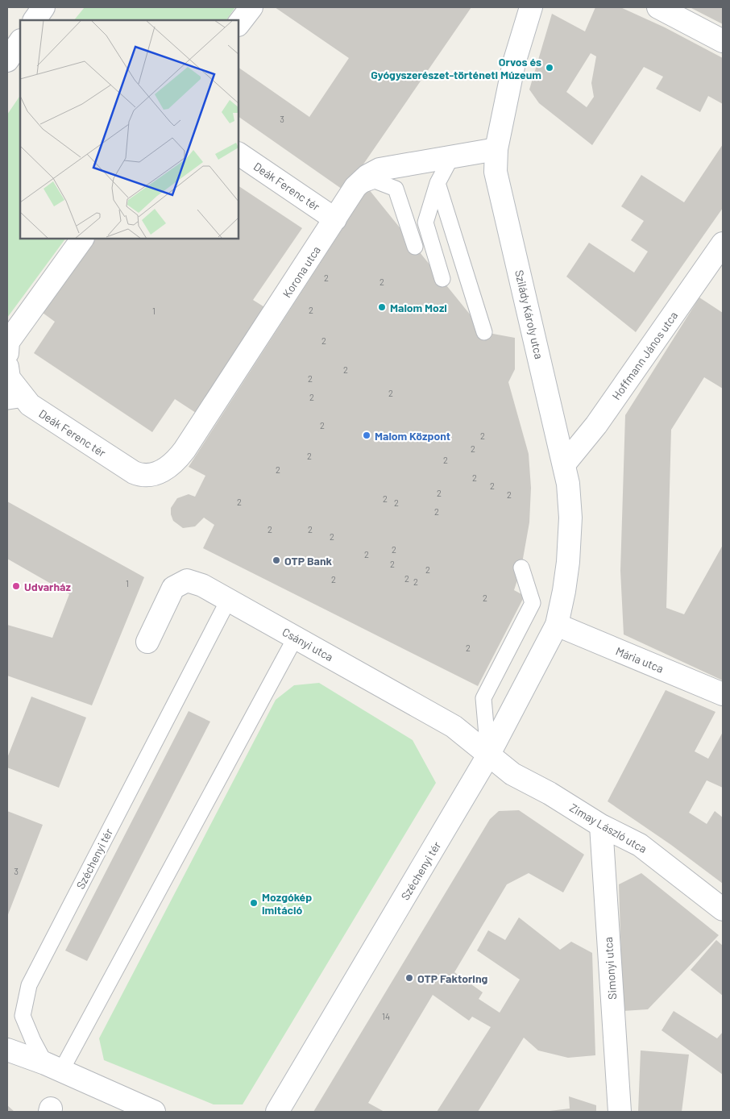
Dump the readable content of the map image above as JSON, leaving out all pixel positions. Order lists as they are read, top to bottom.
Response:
{
  "streets": {
    "street": [
      "Deák Ferenc tér",
      "Korona utca",
      "Szilády Károly utca",
      "Hoffmann János utca",
      "Csányi utca",
      "Mária utca",
      "Zimay László utca",
      "Széchenyi tér",
      "Simonyi utca"
    ]
  },
  "crossings": [
    ["Deák Ferenc tér", "Korona utca"],
    ["Korona utca", "Szilády Károly utca"],
    ["Szilády Károly utca", "Hoffmann János utca"],
    ["Szilády Károly utca", "Mária utca"],
    ["Szilády Károly utca", "Széchenyi tér"],
    ["Csányi utca", "Zimay László utca"],
    ["Csányi utca", "Széchenyi tér"],
    ["Mária utca", "Széchenyi tér"],
    ["Zimay László utca", "Széchenyi tér"],
    ["Zimay László utca", "Simonyi utca"]
  ],
  "places": [
    "Orvos és Gyógyszerészet-történeti Múzeum",
    "Malom Mozi",
    "Malom Központ",
    "OTP Bank",
    "Udvarház",
    "Mozgókép imitáció",
    "OTP Faktoring"
  ],
  "house_numbers": [
    "3",
    "2",
    "2",
    "2",
    "1",
    "2",
    "2",
    "2",
    "2",
    "2",
    "2",
    "2",
    "2",
    "2",
    "2",
    "2",
    "2",
    "2",
    "2",
    "2",
    "2",
    "2",
    "2",
    "2",
    "2",
    "2",
    "2",
    "2",
    "2",
    "2",
    "2",
    "2",
    "2",
    "2",
    "1",
    "2",
    "2",
    "3",
    "14"
  ]
}
